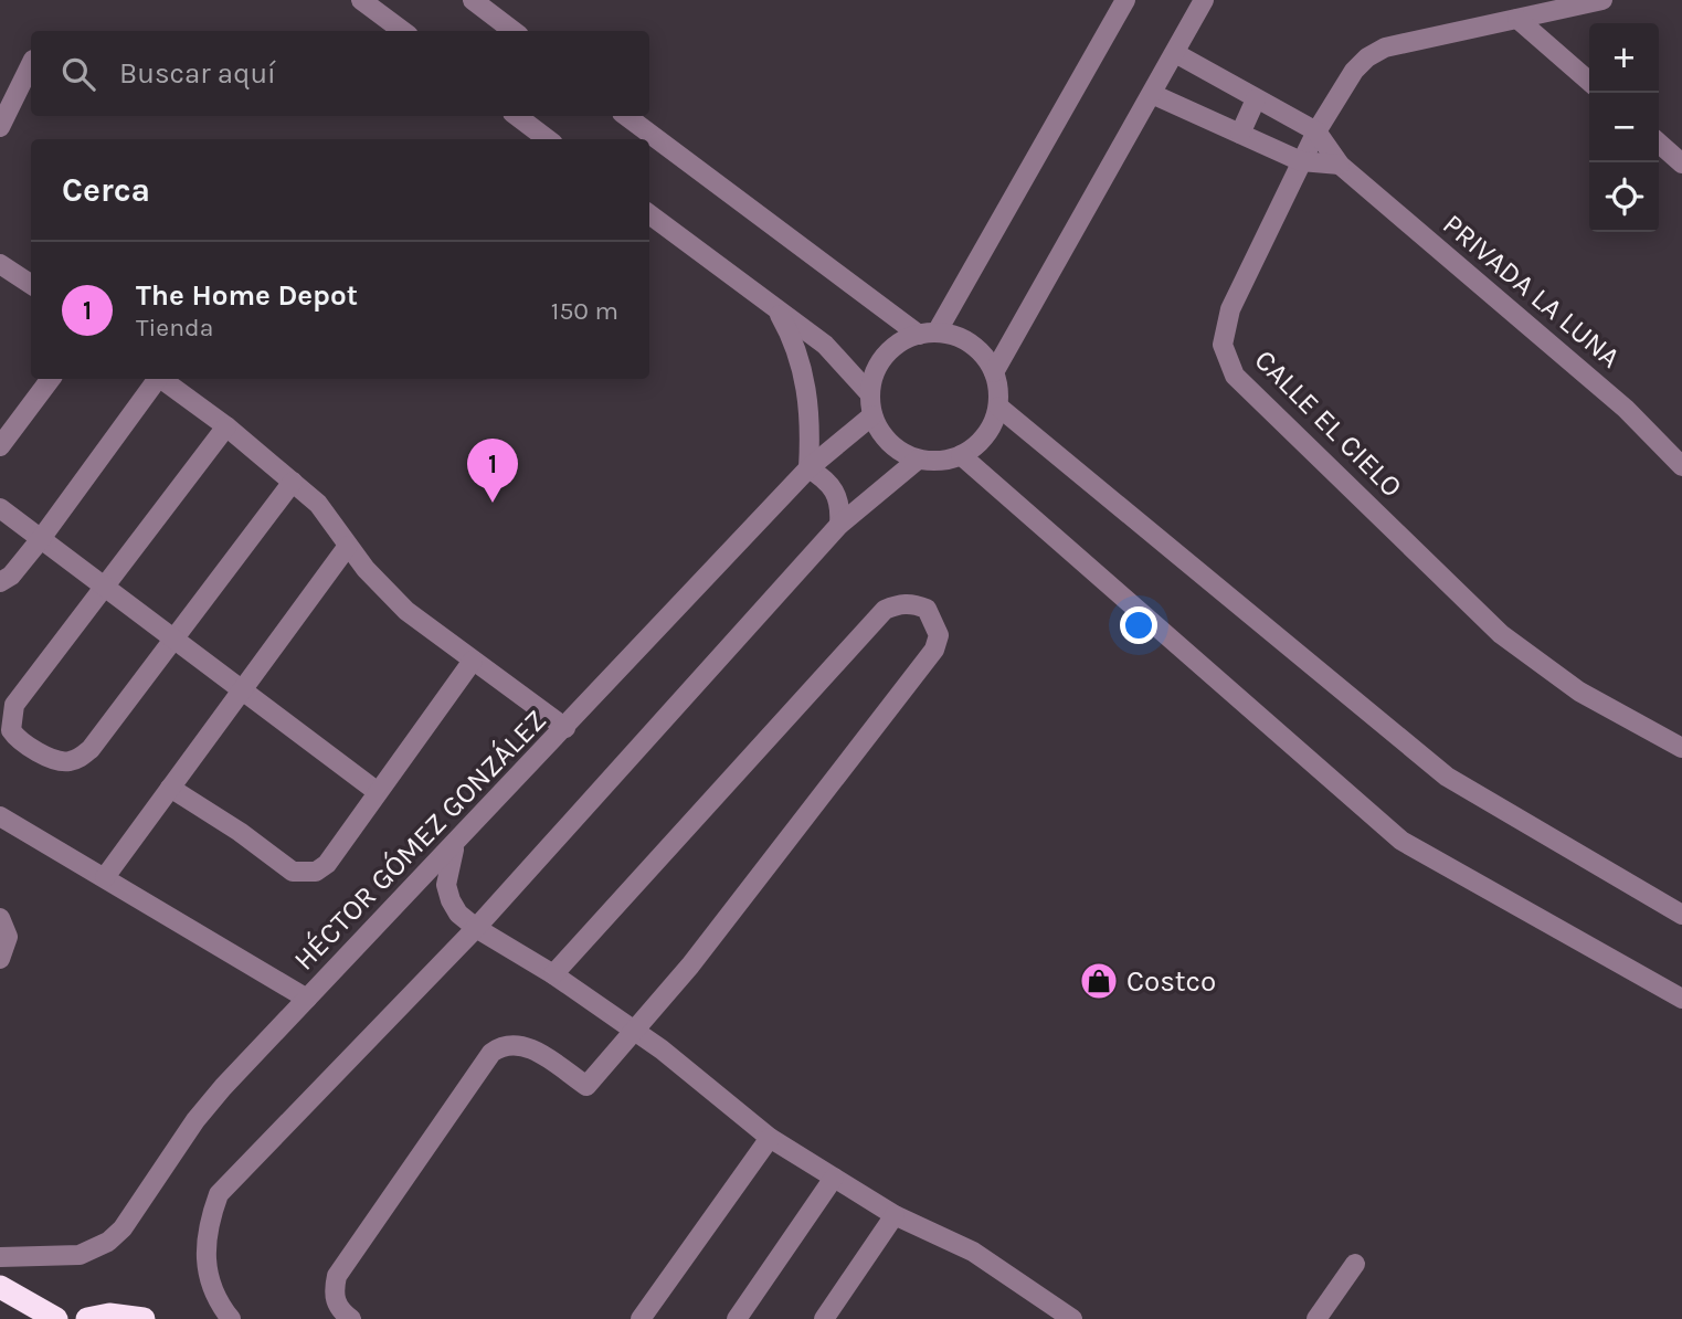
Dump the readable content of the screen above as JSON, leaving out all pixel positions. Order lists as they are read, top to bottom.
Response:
{
  "streets": {
    "street": ["PRIVADA LA LUNA", "CALLE EL CIELO", "HÉCTOR GÓMEZ GONZÁLEZ"]
  },
  "crossings": [
    ["PRIVADA LA LUNA", "CALLE EL CIELO"]
  ],
  "places": {
    "shop": ["Costco"]
  },
  "page": {
    "map_buttons": ["+", "−"],
    "search": "Buscar aquí",
    "heading": "Cerca",
    "list": [
      {
        "mark": "1",
        "name": "The Home Depot",
        "note": "Tienda",
        "value": "150 m"
      }
    ],
    "pins": "1"
  }
}
